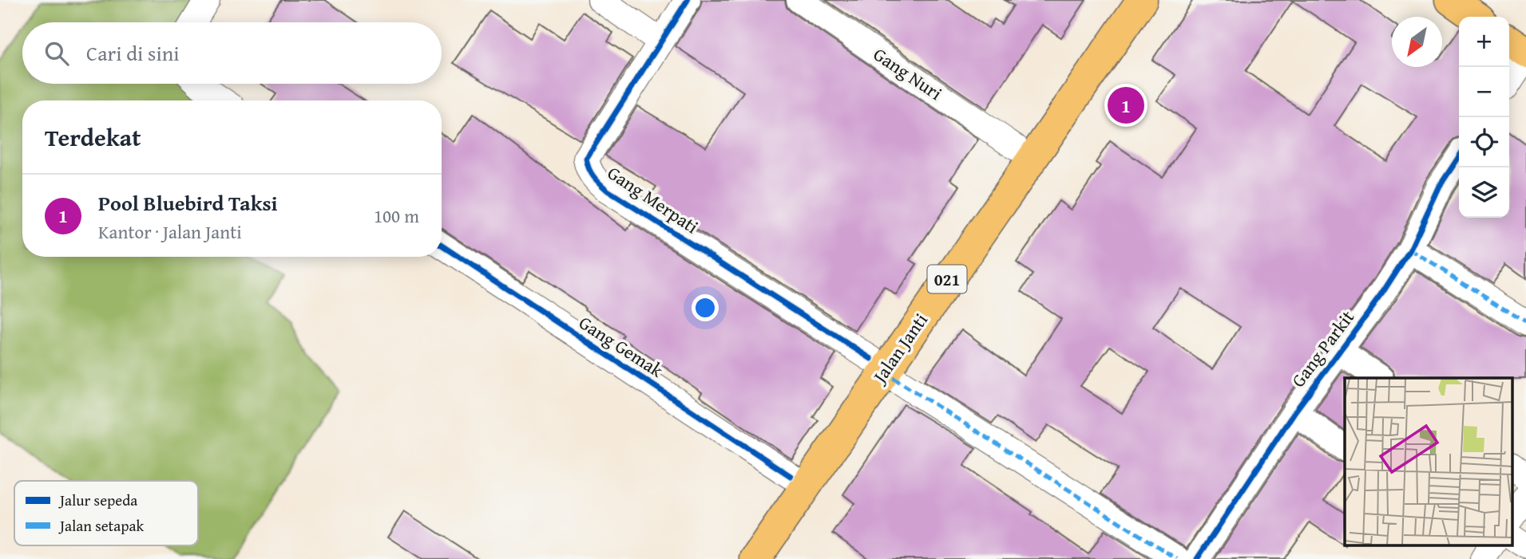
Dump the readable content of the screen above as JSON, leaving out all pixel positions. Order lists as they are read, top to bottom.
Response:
{
  "streets": {
    "main road": ["021", "Jalan Janti"],
    "street": [
      "Gang Nuri",
      "Gang Merpati",
      "Gang Gemak",
      "Gang Parkit"
    ]
  },
  "crossings": [
    ["Gang Nuri", "Jalan Janti"],
    ["Gang Merpati", "Jalan Janti"],
    ["Gang Gemak", "Jalan Janti"]
  ],
  "legend": ["Jalur sepeda", "Jalan setapak"],
  "north": "bottom left",
  "page": {
    "map_buttons": ["+", "−"],
    "search": "Cari di sini",
    "pins": "1",
    "heading": "Terdekat",
    "list": [
      {
        "mark": "1",
        "name": "Pool Bluebird Taksi",
        "note": "Kantor · Jalan Janti",
        "value": "100 m"
      }
    ]
  }
}
